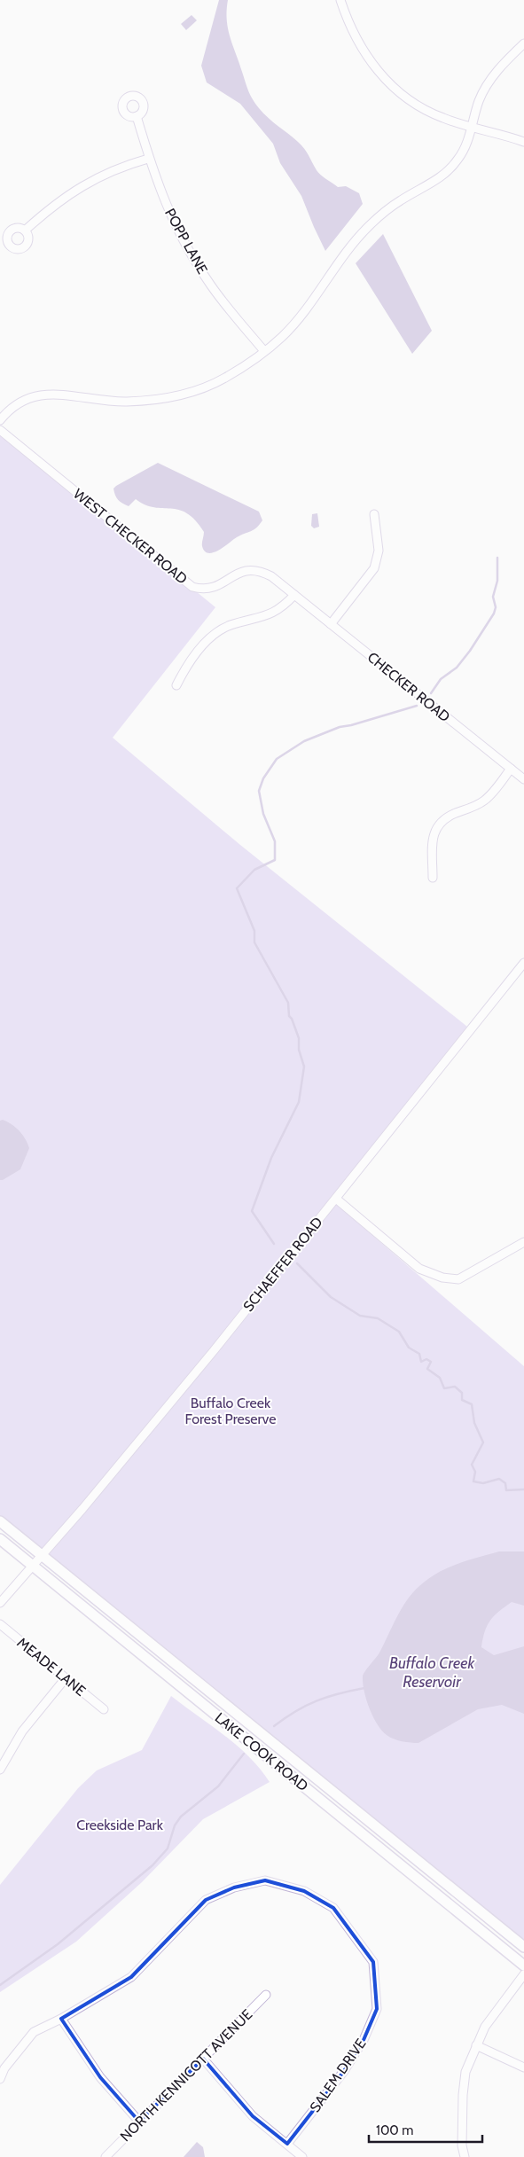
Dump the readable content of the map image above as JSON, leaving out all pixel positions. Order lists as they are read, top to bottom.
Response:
{
  "streets": {
    "main road": ["LAKE COOK ROAD"],
    "street": [
      "POPP LANE",
      "WEST CHECKER ROAD",
      "CHECKER ROAD",
      "SCHAEFFER ROAD",
      "MEADE LANE",
      "NORTH KENNICOTT AVENUE",
      "SALEM DRIVE"
    ]
  },
  "crossings": [
    ["WEST CHECKER ROAD", "CHECKER ROAD"],
    ["SCHAEFFER ROAD", "LAKE COOK ROAD"]
  ],
  "water": ["Buffalo Creek Reservoir"],
  "parks": ["Buffalo Creek Forest Preserve", "Creekside Park"],
  "scale_bar": "100 m"
}
